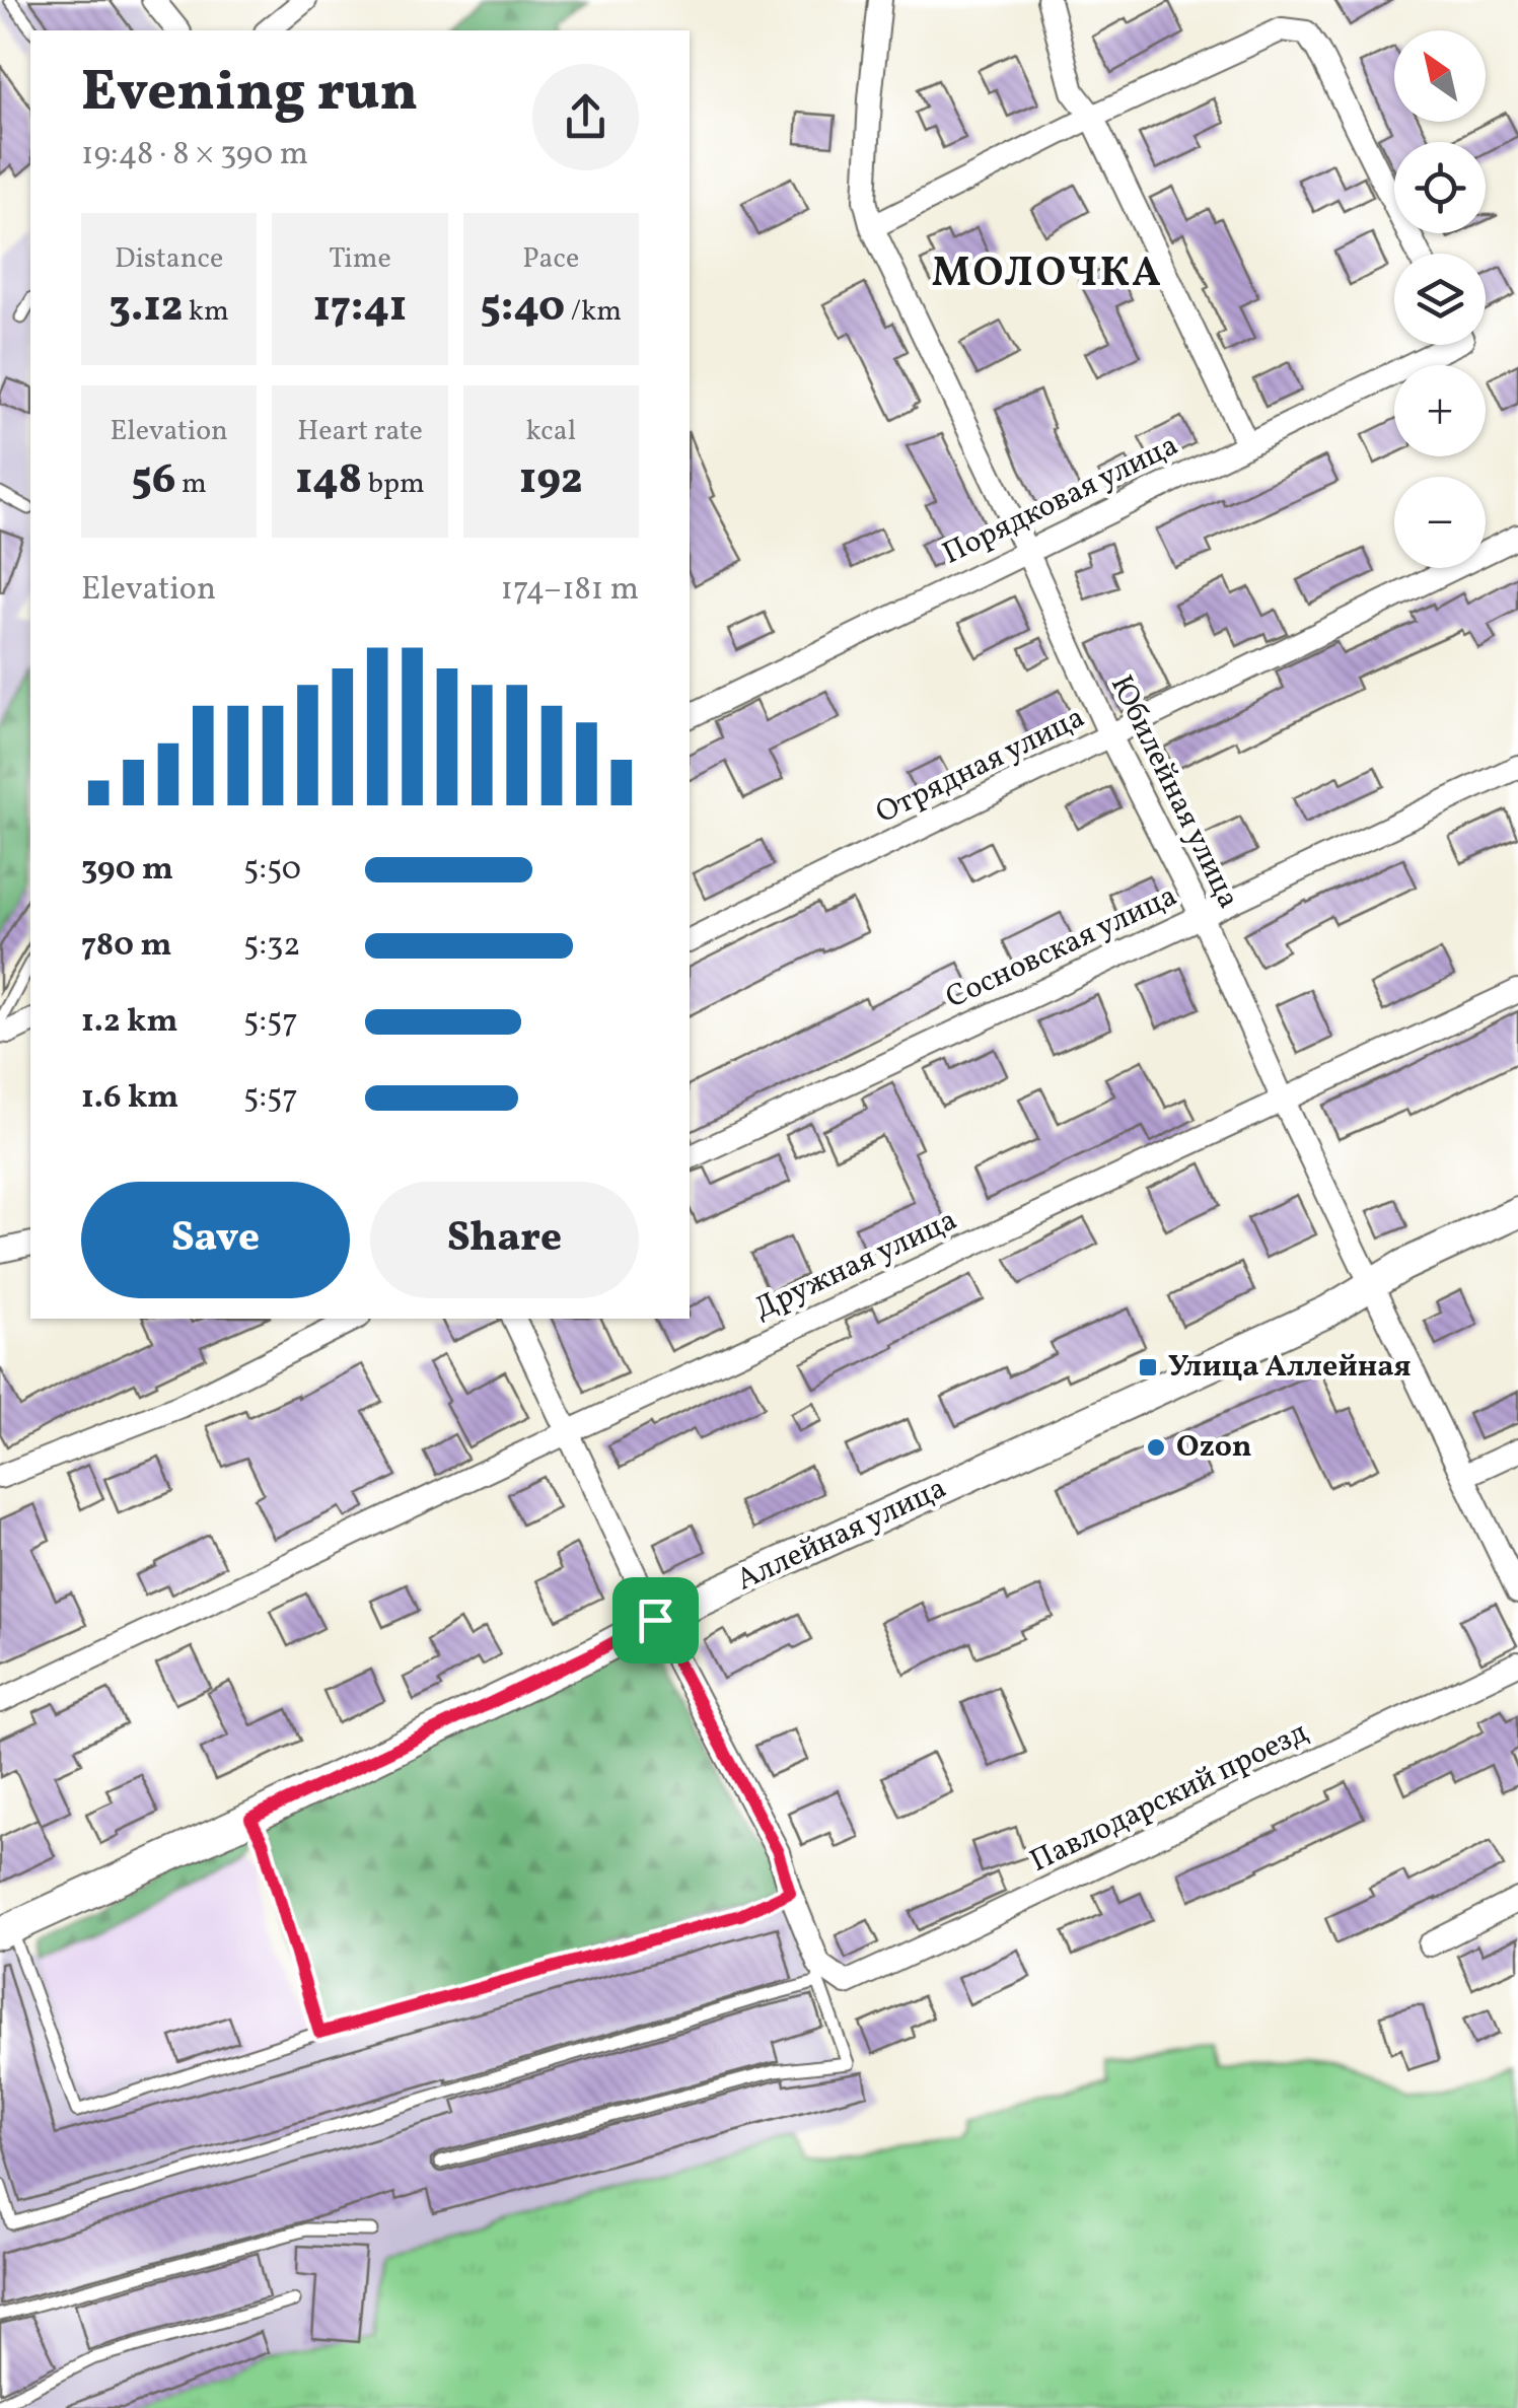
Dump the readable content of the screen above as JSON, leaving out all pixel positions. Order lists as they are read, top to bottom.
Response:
{
  "streets": {
    "street": [
      "Порядковая улица",
      "Отрядная улица",
      "Юбилейная улица",
      "Сосновская улица",
      "Дружная улица",
      "Аллейная улица",
      "Павлодарский проезд"
    ]
  },
  "crossings": [
    ["Порядковая улица", "Юбилейная улица"],
    ["Отрядная улица", "Юбилейная улица"],
    ["Юбилейная улица", "Сосновская улица"],
    ["Юбилейная улица", "Дружная улица"],
    ["Юбилейная улица", "Аллейная улица"]
  ],
  "districts": ["МОЛОЧКА"],
  "places": {
    "transit": ["Улица Аллейная"],
    "other": ["Ozon"]
  },
  "north": "top left",
  "page": {
    "map_buttons": ["+", "−"],
    "heading": ["Evening run", "19:48 · 8 × 390 m"],
    "stats": [
      ["Distance", "3.12 km"],
      ["Time", "17:41"],
      ["Pace", "5:40 /km"],
      ["Elevation", "56 m"],
      ["Heart rate", "148 bpm"],
      ["kcal", "192"]
    ],
    "chart": ["Elevation", "174–181 m"],
    "list": [
      {
        "name": "390 m",
        "note": "5:50"
      },
      {
        "name": "780 m",
        "note": "5:32"
      },
      {
        "name": "1.2 km",
        "note": "5:57"
      },
      {
        "name": "1.6 km",
        "note": "5:57"
      }
    ],
    "buttons": ["Save", "Share"]
  }
}
